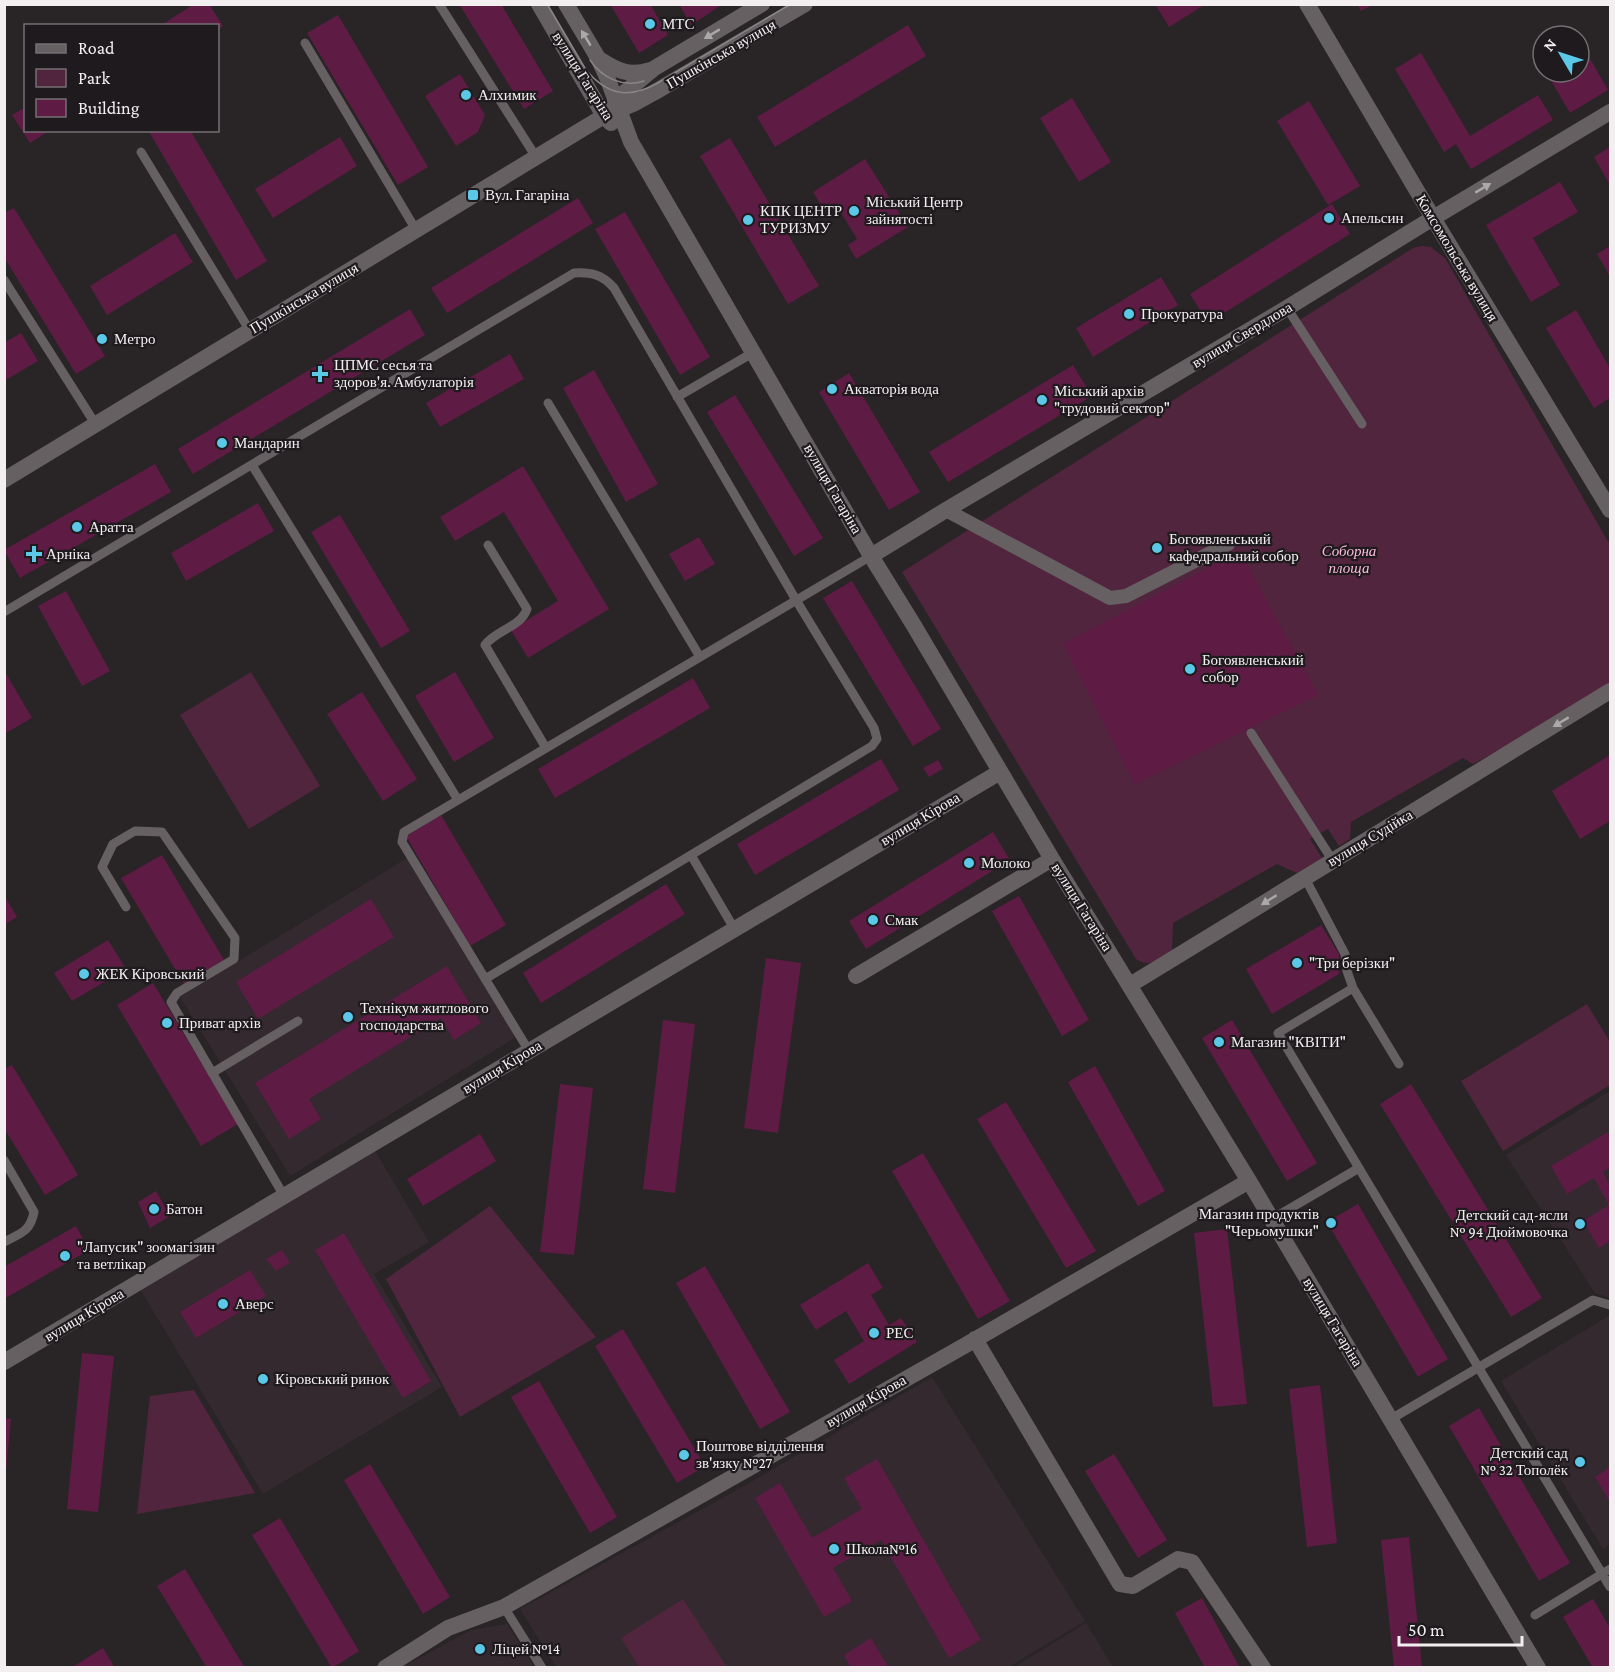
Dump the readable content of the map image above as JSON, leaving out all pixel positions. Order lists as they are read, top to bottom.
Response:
{
  "streets": {
    "street": [
      "Пушкінська вулиця",
      "вулиця Гагаріна",
      "Комсомольська вулиця",
      "вулиця Свердлова",
      "вулиця Кірова",
      "вулиця Судійка"
    ]
  },
  "crossings": [
    ["Пушкінська вулиця", "вулиця Гагаріна"],
    ["вулиця Гагаріна", "вулиця Свердлова"],
    ["вулиця Гагаріна", "вулиця Кірова"],
    ["вулиця Гагаріна", "вулиця Судійка"],
    ["Комсомольська вулиця", "вулиця Свердлова"]
  ],
  "one_way": ["вулиця Судійка"],
  "parks": ["Соборна площа"],
  "places": {
    "other": [
      "МТС",
      "Алхимик",
      "Міський Центр зайнятості",
      "Апельсин",
      "КПК ЦЕНТР ТУРИЗМУ",
      "Прокуратура",
      "Метро",
      "Акваторія вода",
      "Міський архів \"трудовий сектор\"",
      "Мандарин",
      "Аратта",
      "Богоявленський кафедральний собор",
      "Богоявленський собор",
      "Молоко",
      "Смак",
      "\"Три берізки\"",
      "ЖЕК Кіровський",
      "Технікум житлового господарства",
      "Приват архів",
      "Магазин \"КВІТИ\"",
      "Батон",
      "Магазин продуктів \"Черьомушки\"",
      "Детский сад-ясли № 94 Дюймовочка",
      "\"Лапусик\" зоомагізин та ветлікар",
      "Аверс",
      "РЕС",
      "Кіровський ринок",
      "Поштове відділення зв'язку №27",
      "Детский сад № 32 Тополёк",
      "Школа№16",
      "Ліцей №14"
    ],
    "transit": ["Вул. Гагаріна"],
    "health": ["ЦПМС сесья та здоров'я. Амбулаторія", "Арніка"]
  },
  "legend": ["Road", "Park", "Building"],
  "scale_bar": "50 m",
  "north": "top left"
}
